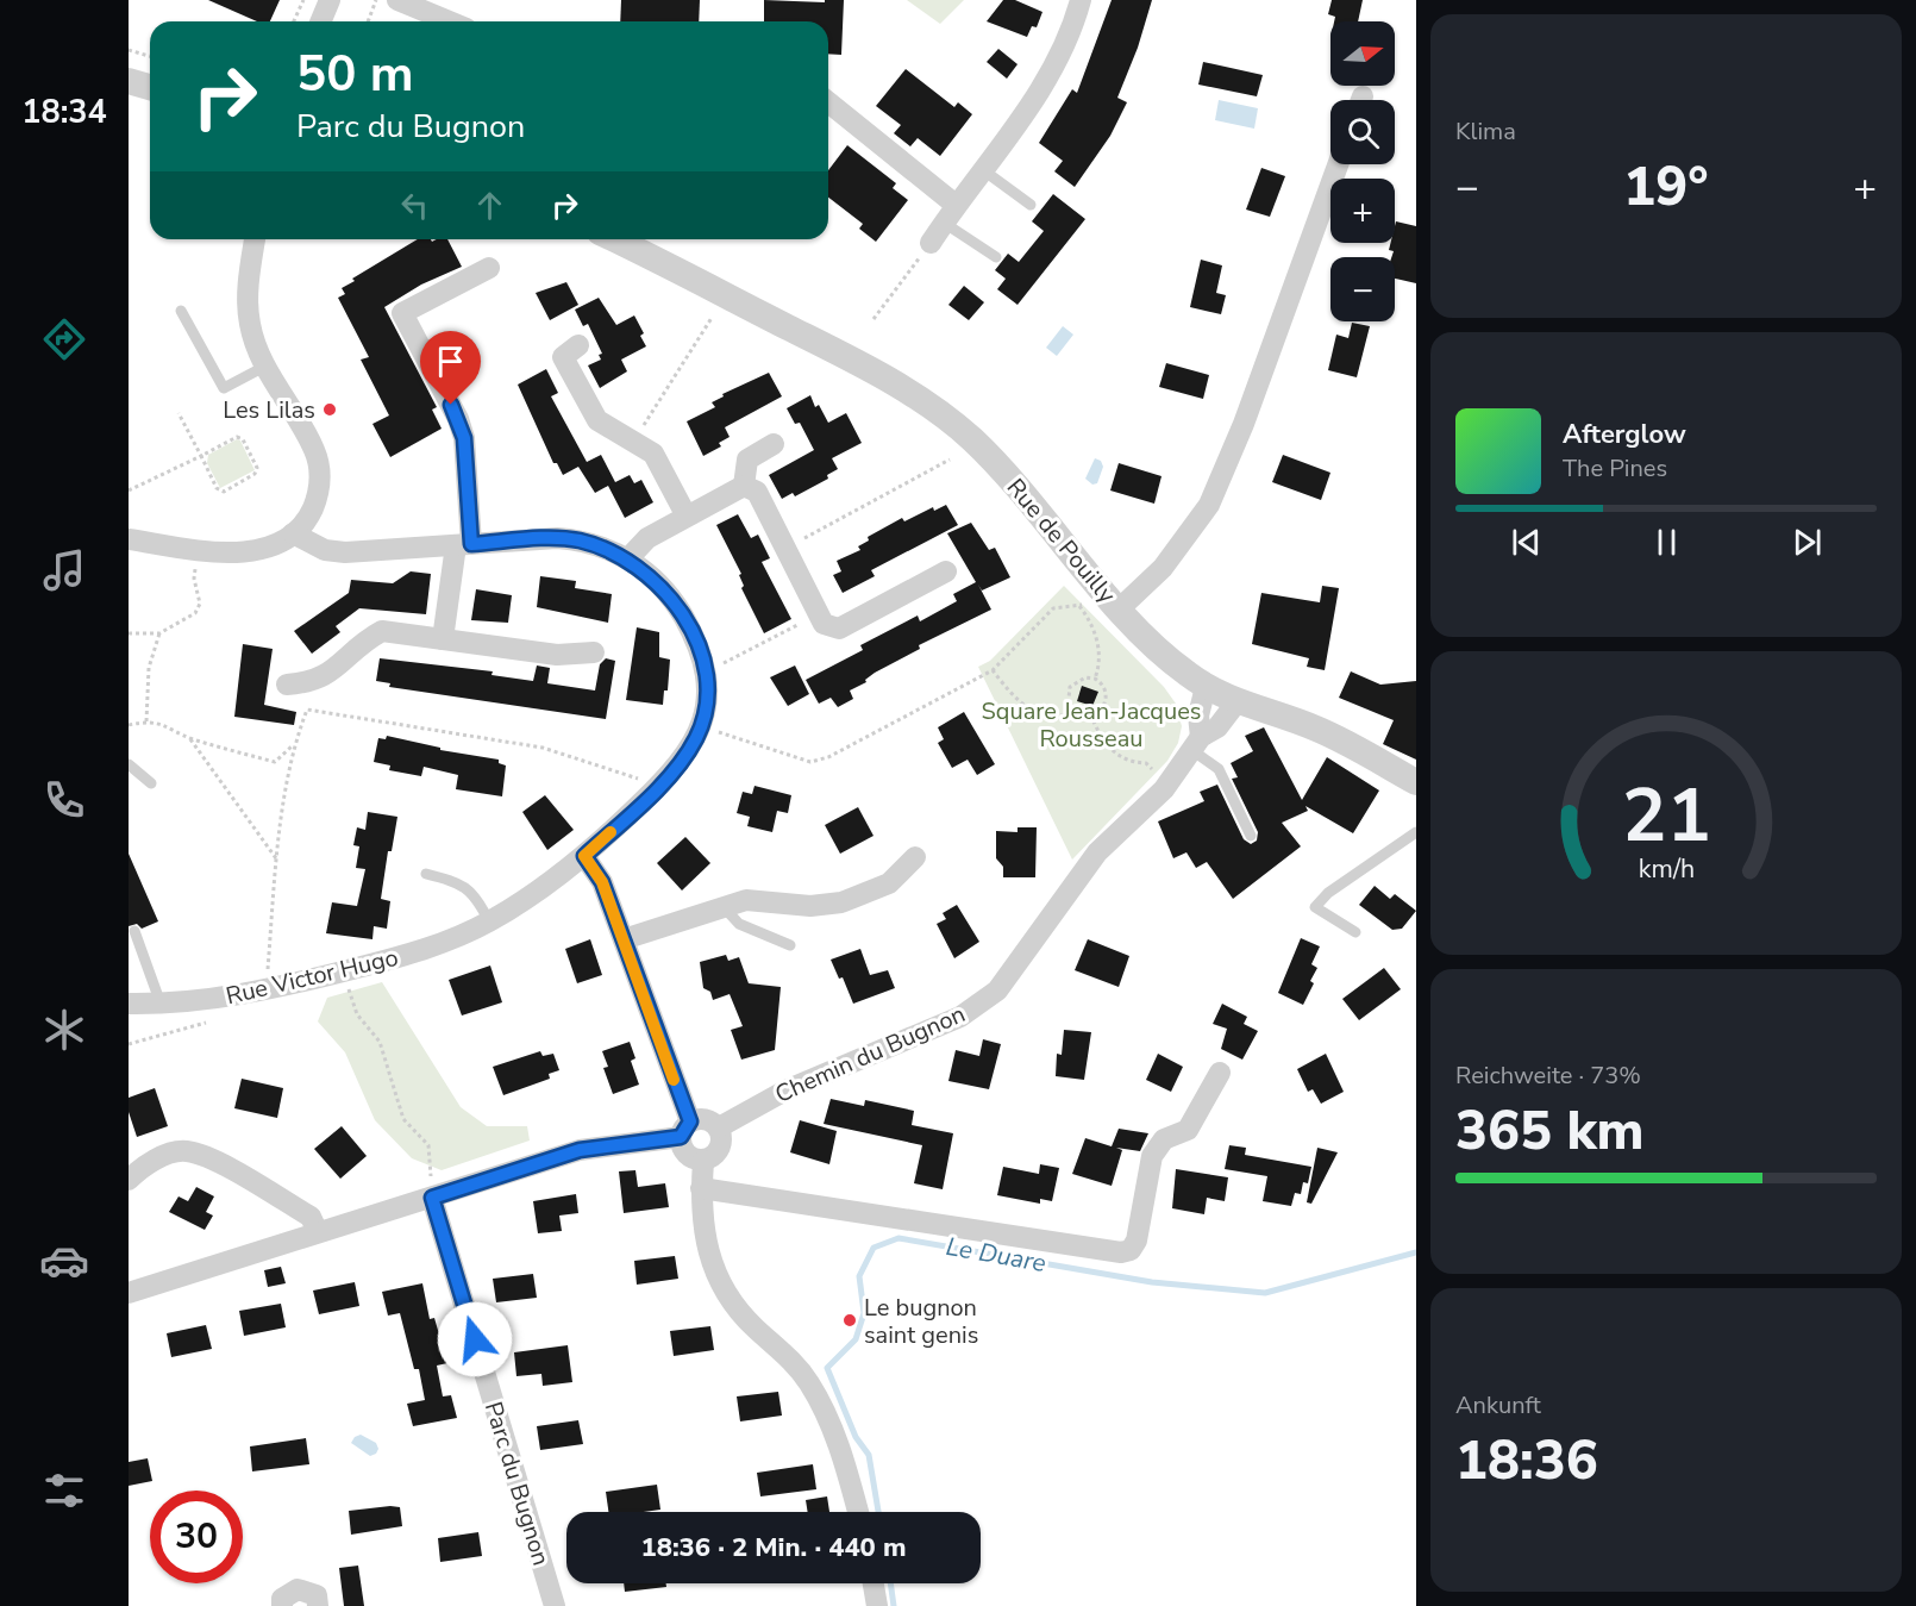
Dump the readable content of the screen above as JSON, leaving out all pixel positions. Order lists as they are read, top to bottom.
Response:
{
  "streets": {
    "street": [
      "Rue de Pouilly",
      "Rue Victor Hugo",
      "Chemin du Bugnon",
      "Parc du Bugnon"
    ]
  },
  "water": ["Le Duare"],
  "parks": ["Square Jean-Jacques Rousseau"],
  "places": ["Les Lilas", "Le bugnon saint genis"],
  "north": "right",
  "page": {
    "tabs": "18:34",
    "tile": [
      "Klima",
      ["Reichweite · 73%", "365 km"],
      ["Ankunft", "18:36"]
    ],
    "map_buttons": ["+", "−"],
    "turn": ["50 m", "Parc du Bugnon"],
    "heat": ["−", "19°", "+"],
    "song": ["Afterglow", "The Pines"],
    "limit": "30",
    "trip": "18:36 · 2 Min. · 440 m",
    "gauge": ["21", "km/h"]
  }
}
